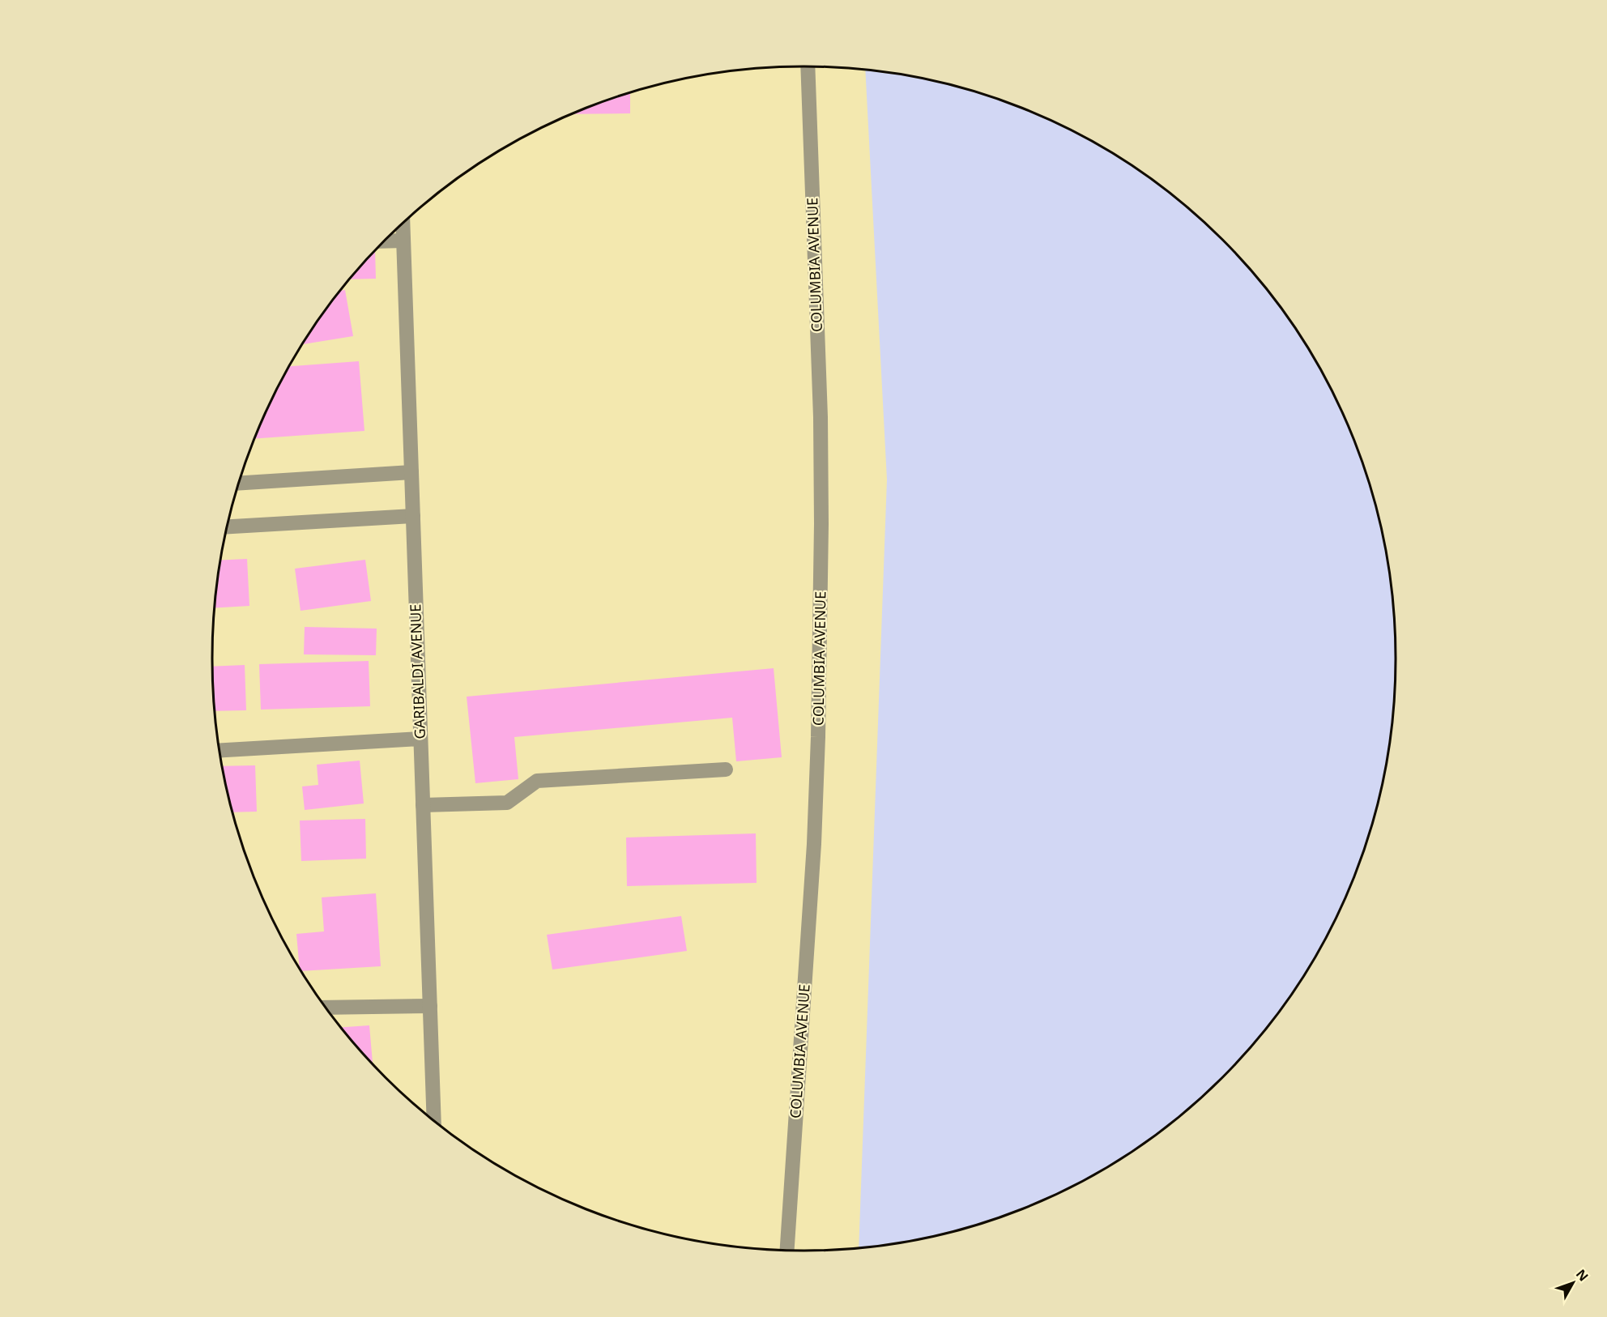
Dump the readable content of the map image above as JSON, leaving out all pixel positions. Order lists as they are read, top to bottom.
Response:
{
  "streets": {
    "street": ["COLUMBIA AVENUE", "GARIBALDI AVENUE"]
  },
  "north": "top right"
}
